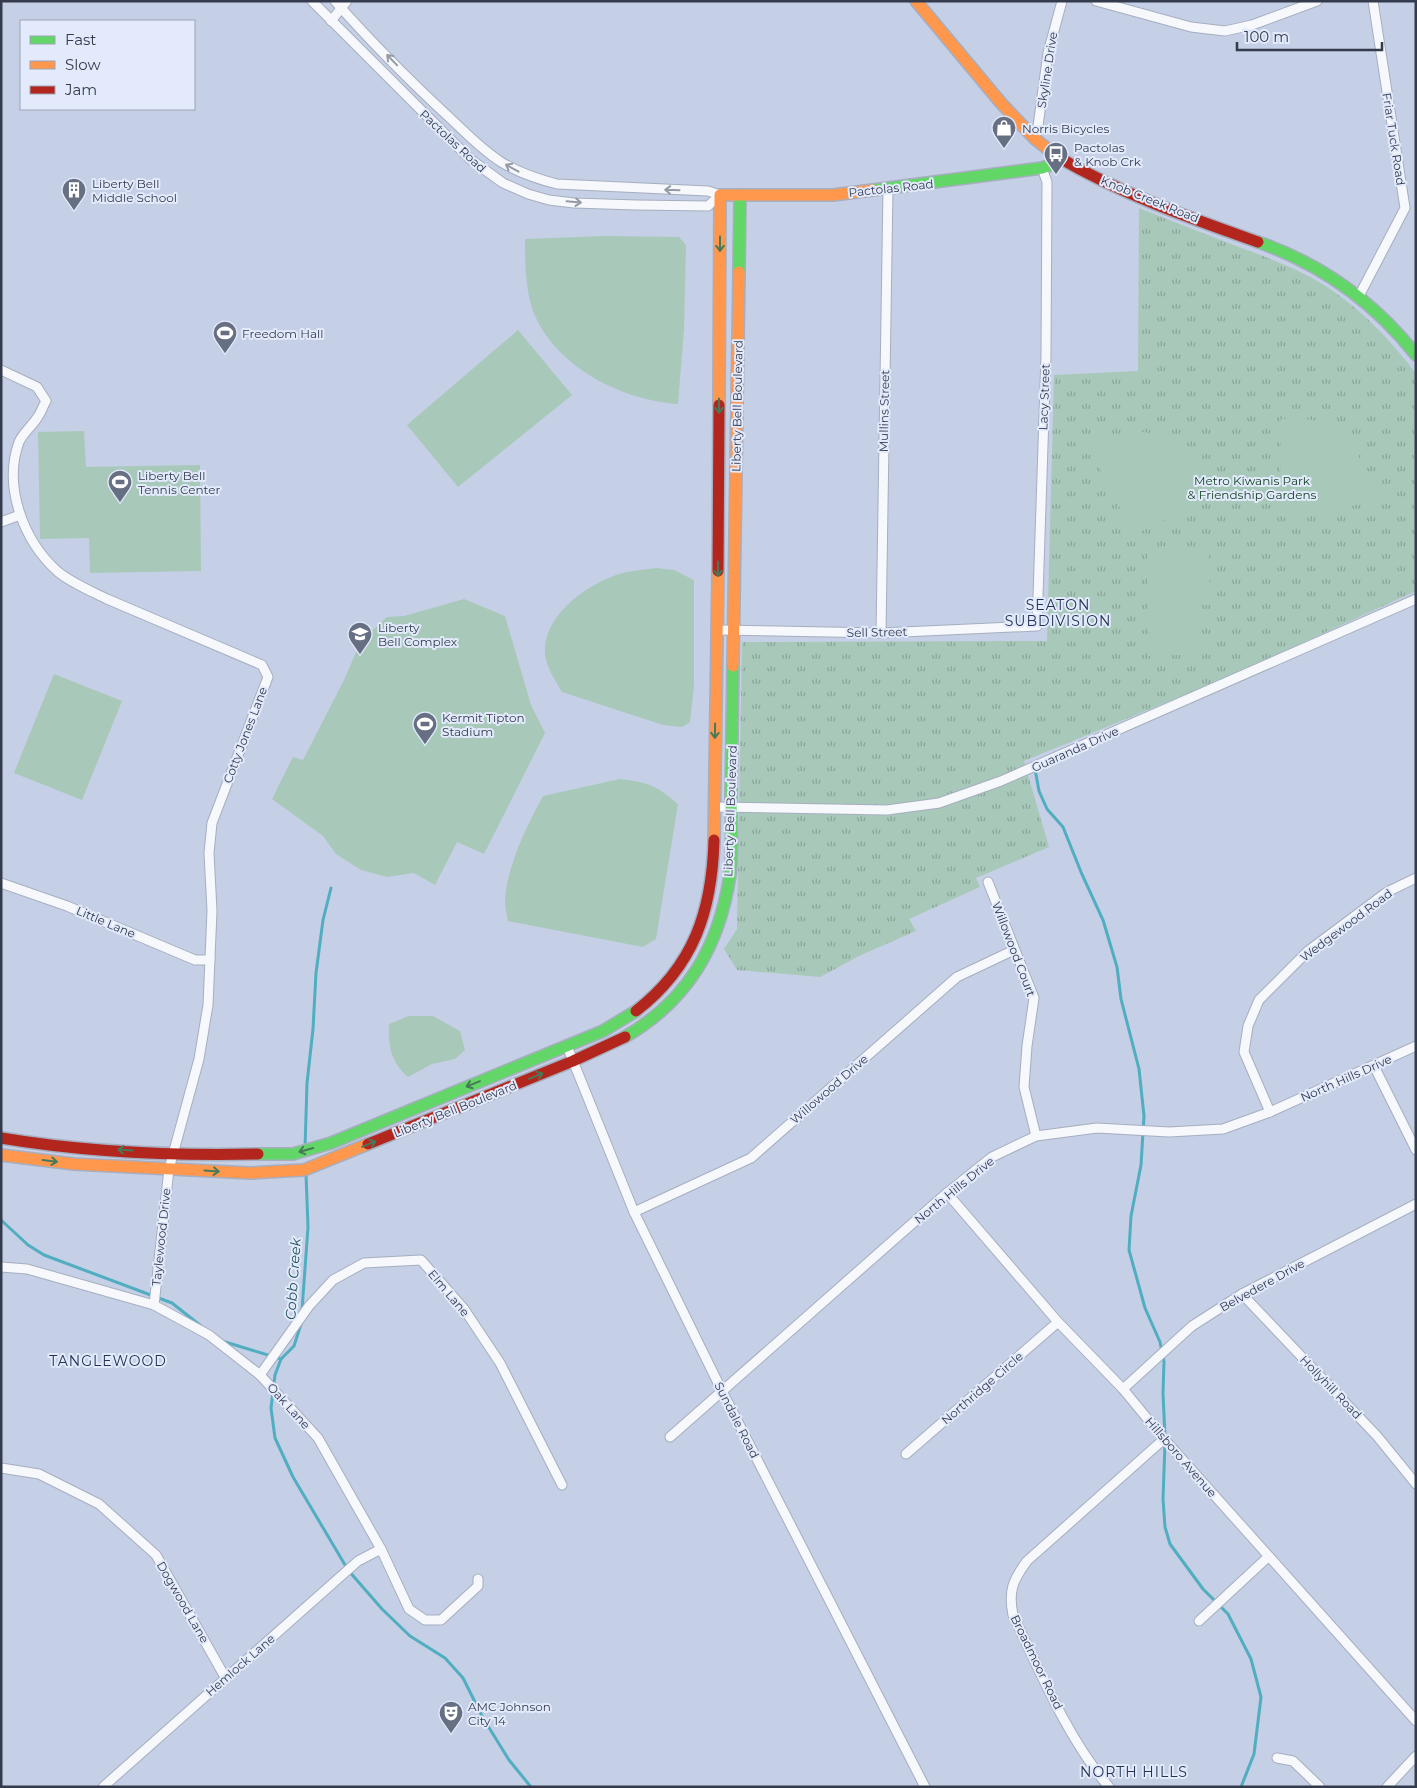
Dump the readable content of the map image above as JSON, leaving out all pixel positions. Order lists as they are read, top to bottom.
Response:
{
  "streets": {
    "street": [
      "Skyline Drive",
      "Friar Tuck Road",
      "Pactolas Road",
      "Knob Creek Road",
      "Lacy Street",
      "Liberty Bell Boulevard",
      "Mullins Street",
      "Sell Street",
      "Cotty Jones Lane",
      "Guaranda Drive",
      "Little Lane",
      "Wedgewood Road",
      "Willowood Court",
      "North Hills Drive",
      "Willowood Drive",
      "Taylewood Drive",
      "Belvedere Drive",
      "Elm Lane",
      "Hollyhill Road",
      "Northridge Circle",
      "Oak Lane",
      "Sundale Road",
      "Hillsboro Avenue",
      "Dogwood Lane",
      "Broadmoor Road",
      "Hemlock Lane"
    ]
  },
  "crossings": [
    ["Skyline Drive", "Knob Creek Road"],
    ["Friar Tuck Road", "Knob Creek Road"],
    ["Pactolas Road", "Knob Creek Road"],
    ["Pactolas Road", "Lacy Street"],
    ["Pactolas Road", "Liberty Bell Boulevard"],
    ["Pactolas Road", "Mullins Street"],
    ["Lacy Street", "Sell Street"],
    ["Liberty Bell Boulevard", "Sell Street"],
    ["Liberty Bell Boulevard", "Cotty Jones Lane"],
    ["Liberty Bell Boulevard", "Guaranda Drive"],
    ["Liberty Bell Boulevard", "Taylewood Drive"],
    ["Liberty Bell Boulevard", "Sundale Road"],
    ["Mullins Street", "Sell Street"],
    ["Cotty Jones Lane", "Little Lane"],
    ["Cotty Jones Lane", "Taylewood Drive"],
    ["Wedgewood Road", "North Hills Drive"],
    ["Willowood Court", "North Hills Drive"],
    ["Willowood Court", "Willowood Drive"],
    ["North Hills Drive", "Sundale Road"],
    ["North Hills Drive", "Hillsboro Avenue"],
    ["Willowood Drive", "Sundale Road"],
    ["Taylewood Drive", "Oak Lane"],
    ["Belvedere Drive", "Hollyhill Road"],
    ["Belvedere Drive", "Hillsboro Avenue"],
    ["Elm Lane", "Oak Lane"],
    ["Northridge Circle", "Hillsboro Avenue"],
    ["Oak Lane", "Hemlock Lane"],
    ["Hillsboro Avenue", "Broadmoor Road"],
    ["Dogwood Lane", "Hemlock Lane"]
  ],
  "districts": ["SEATON SUBDIVISION", "TANGLEWOOD", "NORTH HILLS"],
  "water": ["Cobb Creek"],
  "parks": ["Metro Kiwanis Park & Friendship Gardens"],
  "places": {
    "shop": ["Norris Bicycles"],
    "bus stop": ["Pactolas & Knob Crk"],
    "building": ["Liberty Bell Middle School"],
    "sports": ["Freedom Hall", "Liberty Bell Tennis Center", "Kermit Tipton Stadium"],
    "school or university": ["Liberty Bell Complex"],
    "theatre": ["AMC Johnson City 14"]
  },
  "legend": ["Fast", "Slow", "Jam"],
  "scale_bar": "100 m"
}
